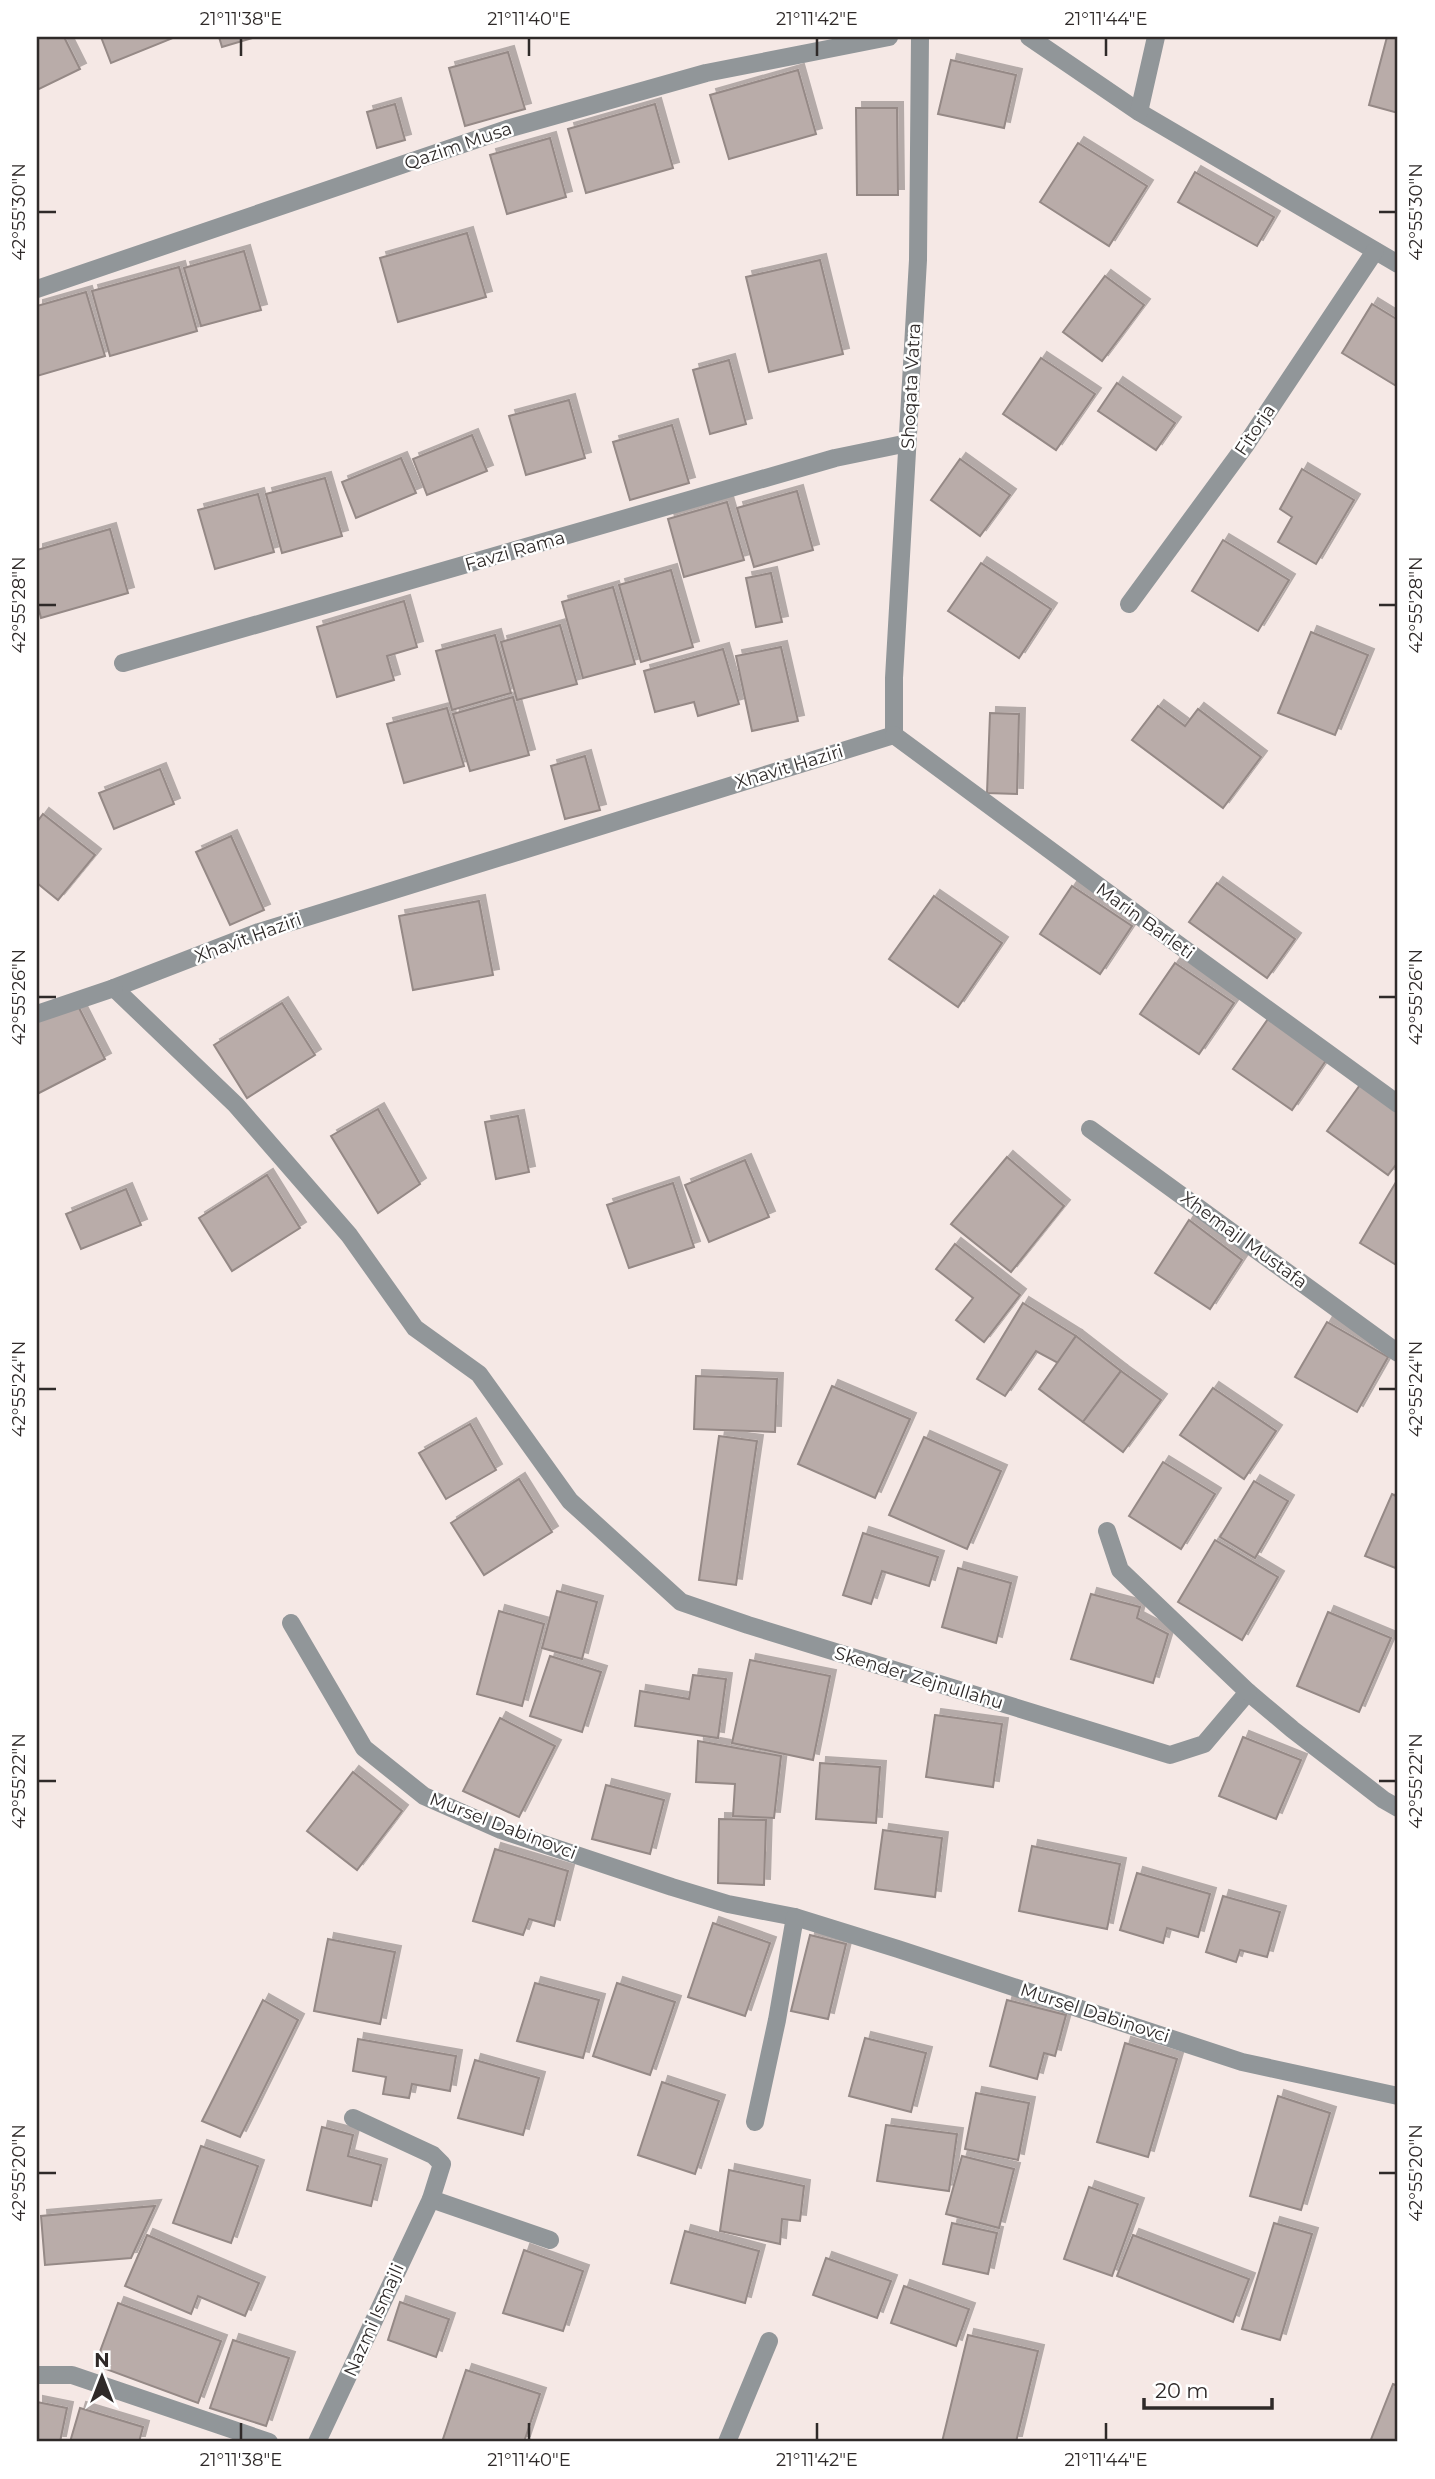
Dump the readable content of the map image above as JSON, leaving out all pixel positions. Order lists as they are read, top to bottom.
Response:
{
  "streets": {
    "street": [
      "Qazim Musa",
      "Shoqata Vatra",
      "Fitorja",
      "Favzi Rama",
      "Xhavit Haziri",
      "Marin Barleti",
      "Xhemajl Mustafa",
      "Skender Zejnullahu",
      "Mursel Dabinovci",
      "Nazmi Ismajli"
    ]
  },
  "crossings": [
    ["Shoqata Vatra", "Favzi Rama"],
    ["Shoqata Vatra", "Xhavit Haziri"],
    ["Shoqata Vatra", "Marin Barleti"],
    ["Xhavit Haziri", "Marin Barleti"],
    ["Xhavit Haziri", "Skender Zejnullahu"]
  ],
  "scale_bar": "20 m",
  "north": "top",
  "coordinates": [
    "21°11'38\"E",
    "21°11'40\"E",
    "21°11'42\"E",
    "21°11'44\"E",
    "42°55'30\"N",
    "42°55'28\"N",
    "42°55'26\"N",
    "42°55'24\"N",
    "42°55'22\"N",
    "42°55'20\"N"
  ]
}
